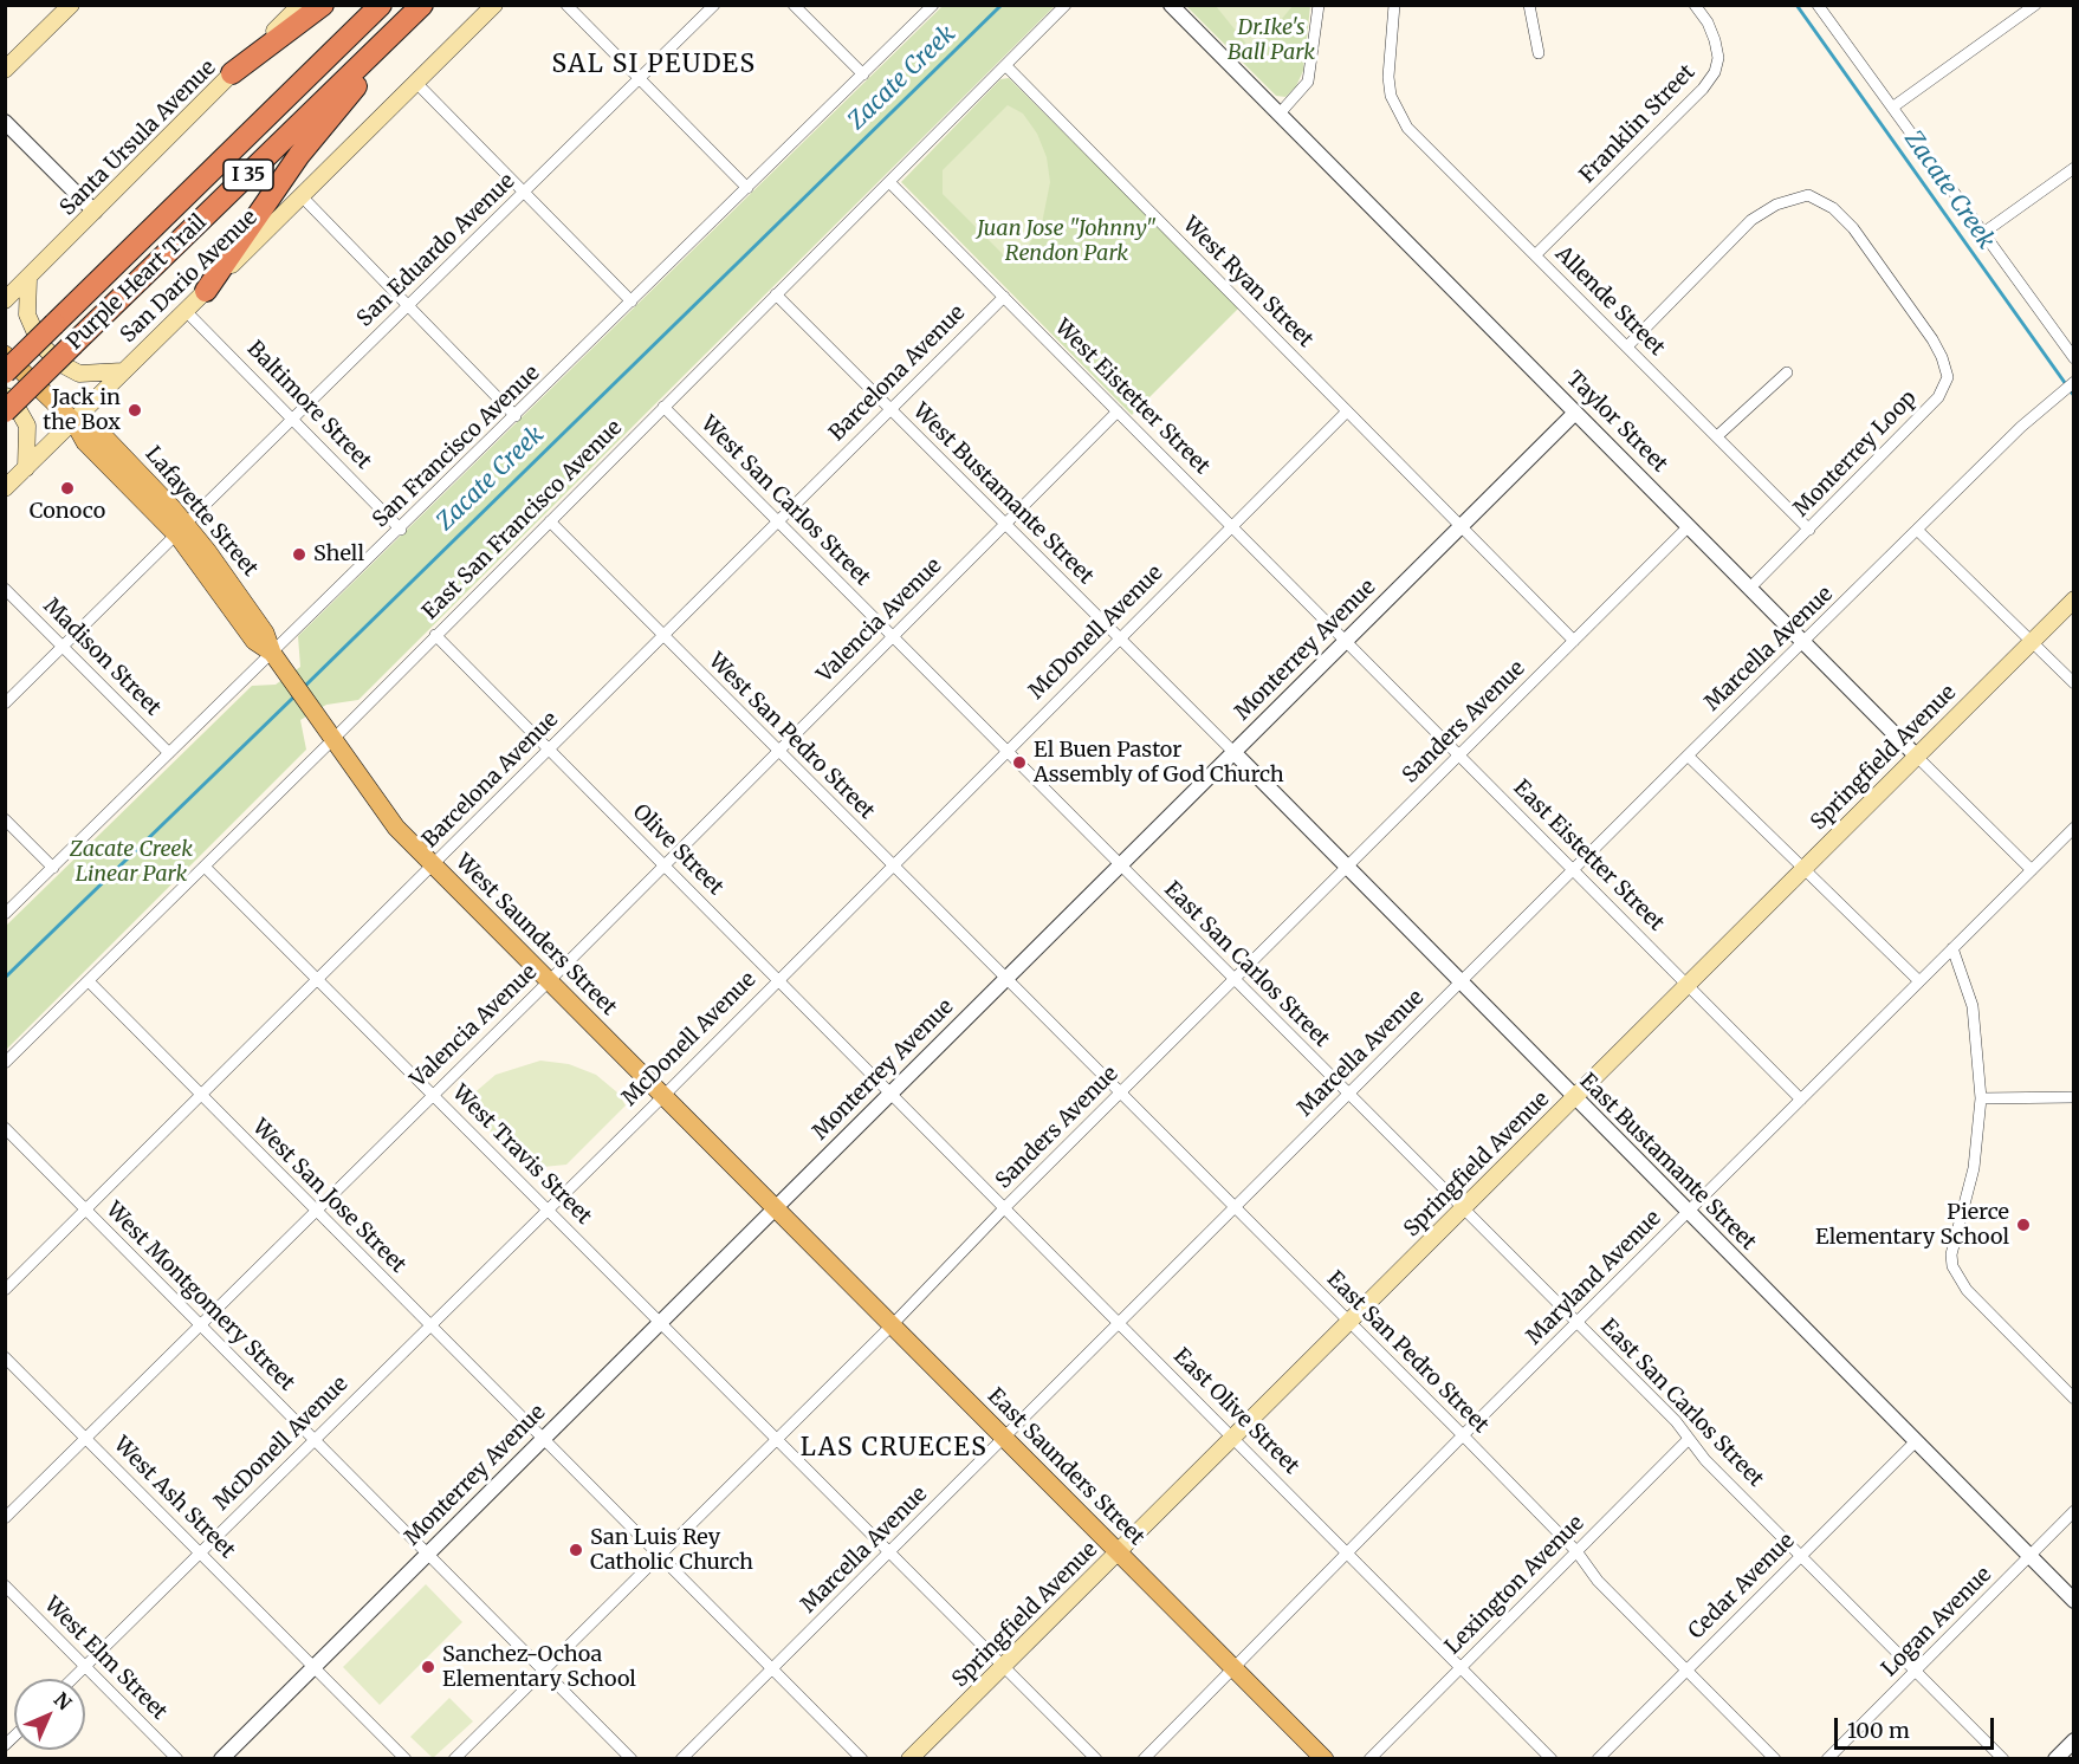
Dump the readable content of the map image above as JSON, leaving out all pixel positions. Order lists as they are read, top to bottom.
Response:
{
  "streets": {
    "highway": ["I 35", "Purple Heart Trail"],
    "main road": [
      "Santa Ursula Avenue",
      "San Dario Avenue",
      "Lafayette Street",
      "Springfield Avenue",
      "West Saunders Street",
      "East Saunders Street"
    ],
    "street": [
      "Franklin Street",
      "San Eduardo Avenue",
      "West Ryan Street",
      "Allende Street",
      "Barcelona Avenue",
      "West Eistetter Street",
      "Baltimore Street",
      "Taylor Street",
      "San Francisco Avenue",
      "Monterrey Loop",
      "West Bustamante Street",
      "West San Carlos Street",
      "East San Francisco Avenue",
      "Valencia Avenue",
      "McDonell Avenue",
      "Marcella Avenue",
      "Monterrey Avenue",
      "Madison Street",
      "Sanders Avenue",
      "West San Pedro Street",
      "Olive Street",
      "East Eistetter Street",
      "East San Carlos Street",
      "West Travis Street",
      "East Bustamante Street",
      "West San Jose Street",
      "Maryland Avenue",
      "West Montgomery Street",
      "East San Pedro Street",
      "East Olive Street",
      "West Ash Street",
      "Lexington Avenue",
      "Cedar Avenue",
      "Logan Avenue",
      "West Elm Street"
    ]
  },
  "crossings": [
    ["Franklin Street", "Allende Street"],
    ["San Eduardo Avenue", "Baltimore Street"],
    ["San Eduardo Avenue", "Lafayette Street"],
    ["San Eduardo Avenue", "Madison Street"],
    ["San Dario Avenue", "Baltimore Street"],
    ["San Dario Avenue", "Lafayette Street"],
    ["West Ryan Street", "East San Francisco Avenue"],
    ["West Ryan Street", "McDonell Avenue"],
    ["West Ryan Street", "Monterrey Avenue"],
    ["West Ryan Street", "Sanders Avenue"],
    ["Allende Street", "Monterrey Loop"],
    ["Barcelona Avenue", "West Eistetter Street"],
    ["Barcelona Avenue", "West Bustamante Street"],
    ["Barcelona Avenue", "West San Carlos Street"],
    ["Barcelona Avenue", "West San Pedro Street"],
    ["Barcelona Avenue", "Olive Street"],
    ["Barcelona Avenue", "West Saunders Street"],
    ["Barcelona Avenue", "West Travis Street"],
    ["Barcelona Avenue", "West San Jose Street"],
    ["Barcelona Avenue", "West Montgomery Street"],
    ["West Eistetter Street", "East San Francisco Avenue"],
    ["West Eistetter Street", "Valencia Avenue"],
    ["West Eistetter Street", "McDonell Avenue"],
    ["West Eistetter Street", "Monterrey Avenue"],
    ["West Eistetter Street", "East Eistetter Street"],
    ["Baltimore Street", "San Francisco Avenue"],
    ["Taylor Street", "Monterrey Loop"],
    ["Taylor Street", "Marcella Avenue"],
    ["Taylor Street", "Monterrey Avenue"],
    ["Taylor Street", "Sanders Avenue"],
    ["Taylor Street", "Springfield Avenue"],
    ["Taylor Street", "Maryland Avenue"],
    ["San Francisco Avenue", "Lafayette Street"],
    ["San Francisco Avenue", "Madison Street"],
    ["West Bustamante Street", "East San Francisco Avenue"],
    ["West Bustamante Street", "Valencia Avenue"],
    ["West Bustamante Street", "McDonell Avenue"],
    ["West Bustamante Street", "Monterrey Avenue"],
    ["West Bustamante Street", "East Bustamante Street"],
    ["West San Carlos Street", "East San Francisco Avenue"],
    ["West San Carlos Street", "Valencia Avenue"],
    ["West San Carlos Street", "McDonell Avenue"],
    ["West San Carlos Street", "Monterrey Avenue"],
    ["West San Carlos Street", "East San Carlos Street"],
    ["Lafayette Street", "West Saunders Street"],
    ["East San Francisco Avenue", "West San Pedro Street"],
    ["East San Francisco Avenue", "Olive Street"],
    ["East San Francisco Avenue", "West Saunders Street"],
    ["East San Francisco Avenue", "West Travis Street"],
    ["East San Francisco Avenue", "West San Jose Street"],
    ["Valencia Avenue", "West San Pedro Street"],
    ["Valencia Avenue", "Olive Street"],
    ["Valencia Avenue", "West Saunders Street"],
    ["Valencia Avenue", "West Travis Street"],
    ["Valencia Avenue", "West San Jose Street"],
    ["Valencia Avenue", "West Montgomery Street"],
    ["Valencia Avenue", "West Ash Street"],
    ["McDonell Avenue", "West San Pedro Street"],
    ["McDonell Avenue", "Olive Street"],
    ["McDonell Avenue", "West Saunders Street"],
    ["McDonell Avenue", "West Travis Street"],
    ["McDonell Avenue", "West San Jose Street"],
    ["McDonell Avenue", "West Montgomery Street"],
    ["McDonell Avenue", "West Ash Street"],
    ["McDonell Avenue", "West Elm Street"],
    ["Marcella Avenue", "East Eistetter Street"],
    ["Marcella Avenue", "East San Carlos Street"],
    ["Marcella Avenue", "West Travis Street"],
    ["Marcella Avenue", "East Bustamante Street"],
    ["Marcella Avenue", "West San Jose Street"],
    ["Marcella Avenue", "East San Pedro Street"],
    ["Marcella Avenue", "East Olive Street"],
    ["Marcella Avenue", "East Saunders Street"],
    ["Monterrey Avenue", "West San Pedro Street"],
    ["Monterrey Avenue", "Olive Street"],
    ["Monterrey Avenue", "East Eistetter Street"],
    ["Monterrey Avenue", "West Saunders Street"],
    ["Monterrey Avenue", "East San Carlos Street"],
    ["Monterrey Avenue", "West Travis Street"],
    ["Monterrey Avenue", "East Bustamante Street"],
    ["Monterrey Avenue", "West San Jose Street"],
    ["Monterrey Avenue", "West Montgomery Street"],
    ["Monterrey Avenue", "East San Pedro Street"],
    ["Monterrey Avenue", "East Olive Street"],
    ["Monterrey Avenue", "East Saunders Street"],
    ["Monterrey Avenue", "West Ash Street"],
    ["Sanders Avenue", "East Eistetter Street"],
    ["Sanders Avenue", "East San Carlos Street"],
    ["Sanders Avenue", "West Travis Street"],
    ["Sanders Avenue", "East Bustamante Street"],
    ["Sanders Avenue", "West San Jose Street"],
    ["Sanders Avenue", "West Montgomery Street"],
    ["Sanders Avenue", "East San Pedro Street"],
    ["Sanders Avenue", "East Olive Street"],
    ["Sanders Avenue", "East Saunders Street"],
    ["West San Pedro Street", "East San Pedro Street"],
    ["Springfield Avenue", "East Eistetter Street"],
    ["Springfield Avenue", "East San Carlos Street"],
    ["Springfield Avenue", "West Travis Street"],
    ["Springfield Avenue", "East Bustamante Street"],
    ["Springfield Avenue", "East San Pedro Street"],
    ["Springfield Avenue", "East Olive Street"],
    ["Springfield Avenue", "East Saunders Street"],
    ["Olive Street", "East Olive Street"],
    ["East Eistetter Street", "Maryland Avenue"],
    ["West Saunders Street", "East Saunders Street"],
    ["East San Carlos Street", "Maryland Avenue"],
    ["East San Carlos Street", "Lexington Avenue"],
    ["East San Carlos Street", "Cedar Avenue"],
    ["East San Carlos Street", "Logan Avenue"],
    ["East Bustamante Street", "Maryland Avenue"],
    ["East Bustamante Street", "Cedar Avenue"],
    ["East Bustamante Street", "Logan Avenue"],
    ["Maryland Avenue", "East San Pedro Street"],
    ["Maryland Avenue", "East Olive Street"],
    ["Maryland Avenue", "East Saunders Street"],
    ["East San Pedro Street", "Lexington Avenue"],
    ["East San Pedro Street", "Cedar Avenue"],
    ["East Olive Street", "Lexington Avenue"]
  ],
  "districts": ["SAL SI PEUDES", "LAS CRUECES"],
  "water": ["Zacate Creek"],
  "parks": ["Dr.Ike's Ball Park", "Juan Jose \"Johnny\" Rendon Park", "Zacate Creek Linear Park"],
  "places": [
    "Jack in the Box",
    "Conoco",
    "Shell",
    "El Buen Pastor Assembly of God Church",
    "Pierce Elementary School",
    "San Luis Rey Catholic Church",
    "Sanchez-Ochoa Elementary School"
  ],
  "scale_bar": "100 m",
  "north": "top right"
}
